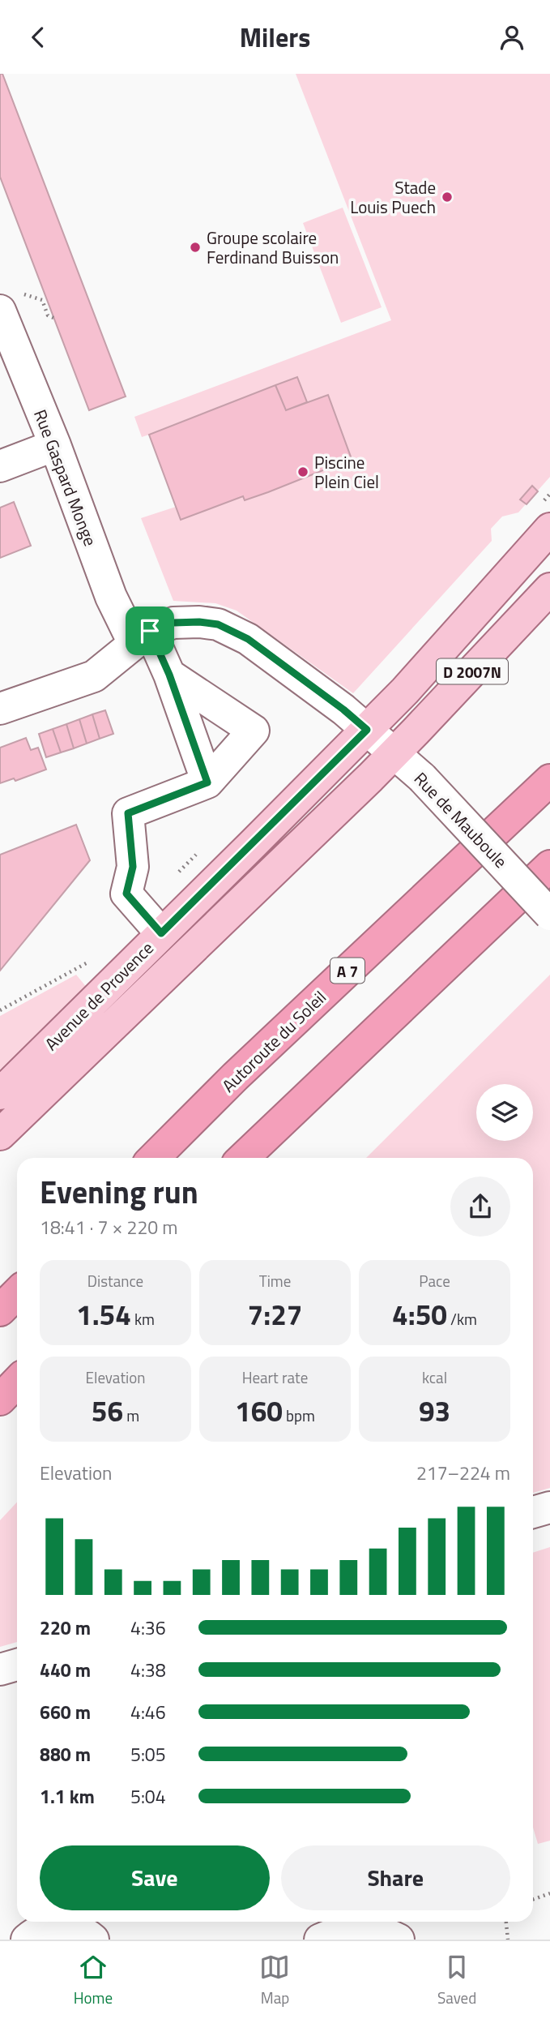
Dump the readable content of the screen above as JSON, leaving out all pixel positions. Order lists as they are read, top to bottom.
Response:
{
  "streets": {
    "highway": ["A 7", "Autoroute du Soleil"],
    "main road": ["D 2007N", "Avenue de Provence"],
    "street": ["Rue Gaspard Monge", "Rue de Mauboule"]
  },
  "crossings": [
    ["Rue de Mauboule", "Avenue de Provence"]
  ],
  "places": ["Stade Louis Puech", "Groupe scolaire Ferdinand Buisson", "Piscine Plein Ciel"],
  "page": {
    "header": "Milers",
    "heading": ["Evening run", "18:41 · 7 × 220 m"],
    "stats": [
      ["Distance", "1.54 km"],
      ["Time", "7:27"],
      ["Pace", "4:50 /km"],
      ["Elevation", "56 m"],
      ["Heart rate", "160 bpm"],
      ["kcal", "93"]
    ],
    "chart": ["Elevation", "217–224 m"],
    "list": [
      {
        "name": "220 m",
        "note": "4:36"
      },
      {
        "name": "440 m",
        "note": "4:38"
      },
      {
        "name": "660 m",
        "note": "4:46"
      },
      {
        "name": "880 m",
        "note": "5:05"
      },
      {
        "name": "1.1 km",
        "note": "5:04"
      }
    ],
    "buttons": ["Save", "Share"],
    "tabs": ["Home", "Map", "Saved"]
  }
}
